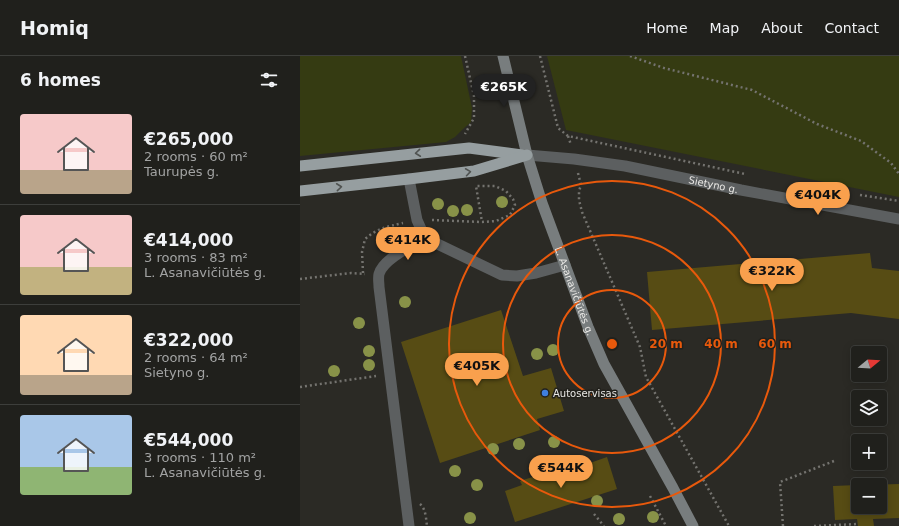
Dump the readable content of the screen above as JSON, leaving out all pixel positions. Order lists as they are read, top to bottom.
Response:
{
  "streets": {
    "main road": ["L. Asanavičiūtės g."],
    "street": ["Sietyno g."]
  },
  "crossings": [
    ["Sietyno g.", "L. Asanavičiūtės g."]
  ],
  "places": ["Autoservisas"],
  "north": "right",
  "page": {
    "header": "Homiq",
    "nav": [
      "Home",
      "Map",
      "About",
      "Contact"
    ],
    "heading": "6 homes",
    "price": [
      "€265K",
      "€404K",
      "€414K",
      "€322K",
      "€405K",
      "€544K"
    ],
    "list": [
      {
        "name": "€265,000",
        "note": "2 rooms · 60 m² · Taurupės g."
      },
      {
        "name": "€414,000",
        "note": "3 rooms · 83 m² · L. Asanavičiūtės g."
      },
      {
        "name": "€322,000",
        "note": "2 rooms · 64 m² · Sietyno g."
      },
      {
        "name": "€544,000",
        "note": "3 rooms · 110 m² · L. Asanavičiūtės g."
      }
    ],
    "map_buttons": ["+", "−"]
  },
  "rings": ["20 m", "40 m", "60 m"]
}
